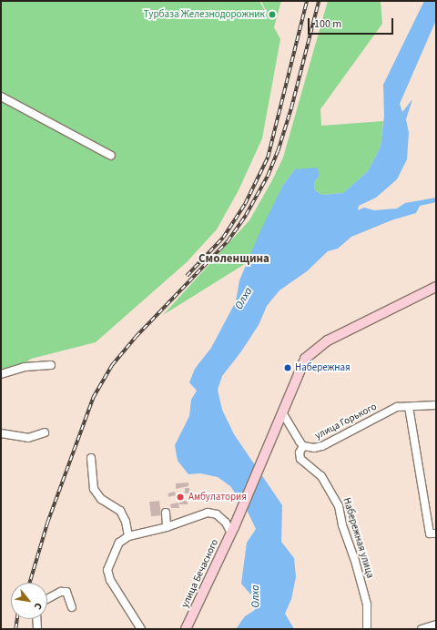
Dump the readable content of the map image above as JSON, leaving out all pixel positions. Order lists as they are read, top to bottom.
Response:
{
  "streets": {
    "main road": ["улица Бечасного"],
    "street": ["улица Горького", "Набережная улица"]
  },
  "crossings": [
    ["улица Горького", "Набережная улица"]
  ],
  "districts": ["Смоленщина"],
  "water": ["Олха"],
  "places": ["Турбаза Железнодорожник", "Набережная", "Амбулатория"],
  "scale_bar": "100 m",
  "north": "bottom right"
}
